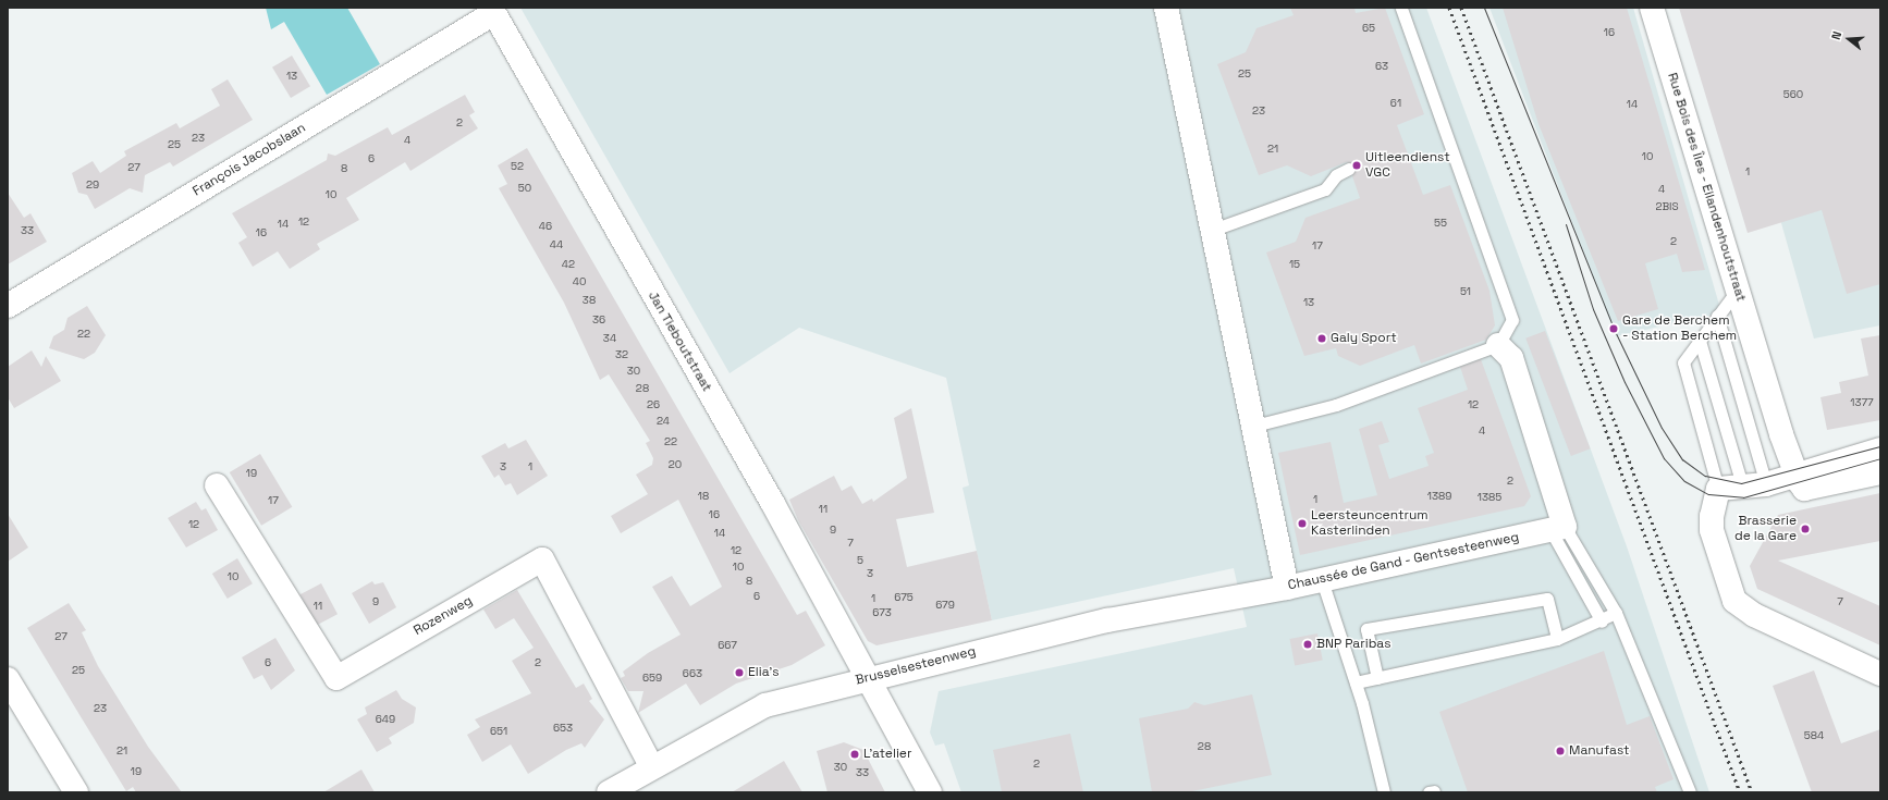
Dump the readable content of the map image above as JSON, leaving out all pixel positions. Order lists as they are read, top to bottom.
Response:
{
  "streets": {
    "street": [
      "François Jacobslaan",
      "Rue Bois des Îles - Eilandenhoutstraat",
      "Jan Tieboutstraat",
      "Chaussée de Gand - Gentsesteenweg",
      "Rozenweg",
      "Brusselsesteenweg"
    ]
  },
  "crossings": [
    ["François Jacobslaan", "Jan Tieboutstraat"],
    ["Jan Tieboutstraat", "Brusselsesteenweg"],
    ["Chaussée de Gand - Gentsesteenweg", "Brusselsesteenweg"],
    ["Rozenweg", "Brusselsesteenweg"]
  ],
  "places": [
    "Uitleendienst VGC",
    "Gare de Berchem - Station Berchem",
    "Galy Sport",
    "Leersteuncentrum Kasterlinden",
    "Brasserie de la Gare",
    "BNP Paribas",
    "Elia's",
    "Manufast",
    "L'atelier"
  ],
  "house_numbers": [
    "65",
    "16",
    "63",
    "25",
    "13",
    "560",
    "61",
    "14",
    "23",
    "2",
    "23",
    "4",
    "25",
    "21",
    "10",
    "6",
    "52",
    "27",
    "8",
    "1",
    "29",
    "50",
    "4",
    "10",
    "2BIS",
    "12",
    "55",
    "14",
    "46",
    "33",
    "16",
    "2",
    "44",
    "17",
    "42",
    "15",
    "40",
    "51",
    "38",
    "13",
    "36",
    "22",
    "34",
    "32",
    "30",
    "28",
    "1377",
    "26",
    "12",
    "24",
    "4",
    "22",
    "20",
    "3",
    "1",
    "19",
    "2",
    "18",
    "1389",
    "1385",
    "1",
    "17",
    "11",
    "16",
    "12",
    "9",
    "14",
    "7",
    "12",
    "5",
    "10",
    "3",
    "10",
    "8",
    "6",
    "675",
    "1",
    "9",
    "7",
    "679",
    "11",
    "673",
    "27",
    "667",
    "6",
    "2",
    "25",
    "663",
    "659",
    "23",
    "649",
    "653",
    "651",
    "584",
    "28",
    "21",
    "2",
    "30",
    "19",
    "33"
  ],
  "north": "left"
}
